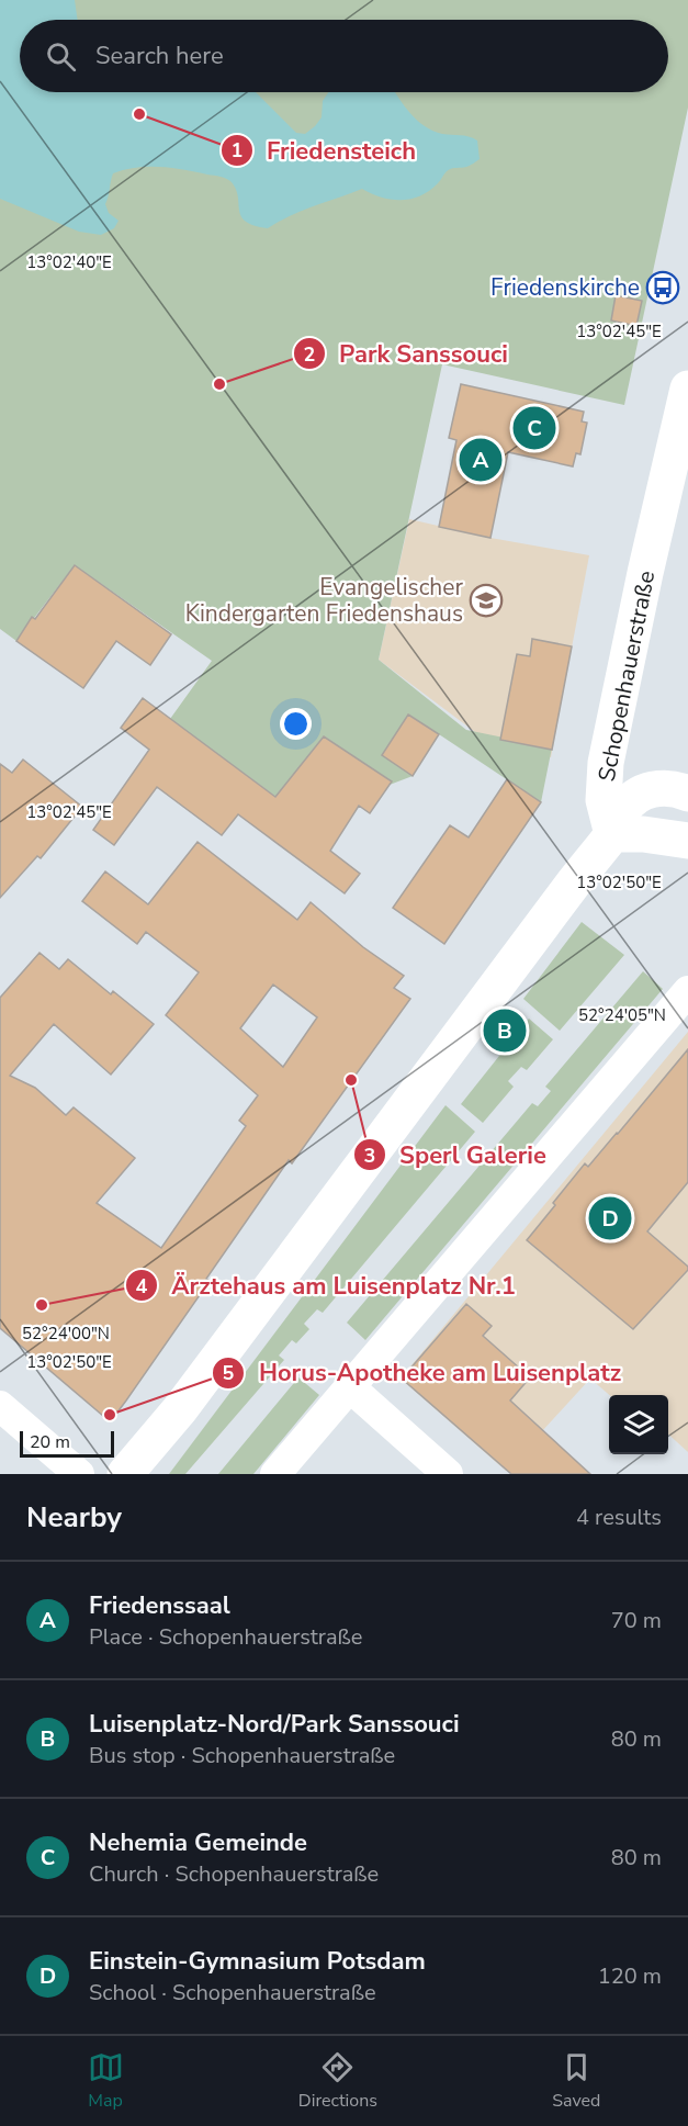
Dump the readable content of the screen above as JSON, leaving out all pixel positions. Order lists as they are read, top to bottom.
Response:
{
  "streets": {
    "main road": ["Schopenhauerstraße"]
  },
  "places": {
    "other": [
      "Friedensteich",
      "Park Sanssouci",
      "Sperl Galerie",
      "Ärztehaus am Luisenplatz Nr.1",
      "Horus-Apotheke am Luisenplatz"
    ],
    "bus stop": ["Friedenskirche"],
    "school or university": ["Evangelischer Kindergarten Friedenshaus"]
  },
  "scale_bar": "20 m",
  "page": {
    "search": "Search here",
    "pins": [
      "C",
      "A",
      "B",
      "D"
    ],
    "scale": "20 m",
    "heading": ["Nearby", "4 results"],
    "list": [
      {
        "mark": "A",
        "name": "Friedenssaal",
        "note": "Place · Schopenhauerstraße",
        "value": "70 m"
      },
      {
        "mark": "B",
        "name": "Luisenplatz-Nord/Park Sanssouci",
        "note": "Bus stop · Schopenhauerstraße",
        "value": "80 m"
      },
      {
        "mark": "C",
        "name": "Nehemia Gemeinde",
        "note": "Church · Schopenhauerstraße",
        "value": "80 m"
      },
      {
        "mark": "D",
        "name": "Einstein-Gymnasium Potsdam",
        "note": "School · Schopenhauerstraße",
        "value": "120 m"
      }
    ],
    "nav": ["Map", "Directions", "Saved"]
  },
  "coordinates": [
    "13°02'40\"E",
    "13°02'45\"E",
    "13°02'50\"E",
    "52°24'05\"N",
    "52°24'00\"N"
  ]
}
